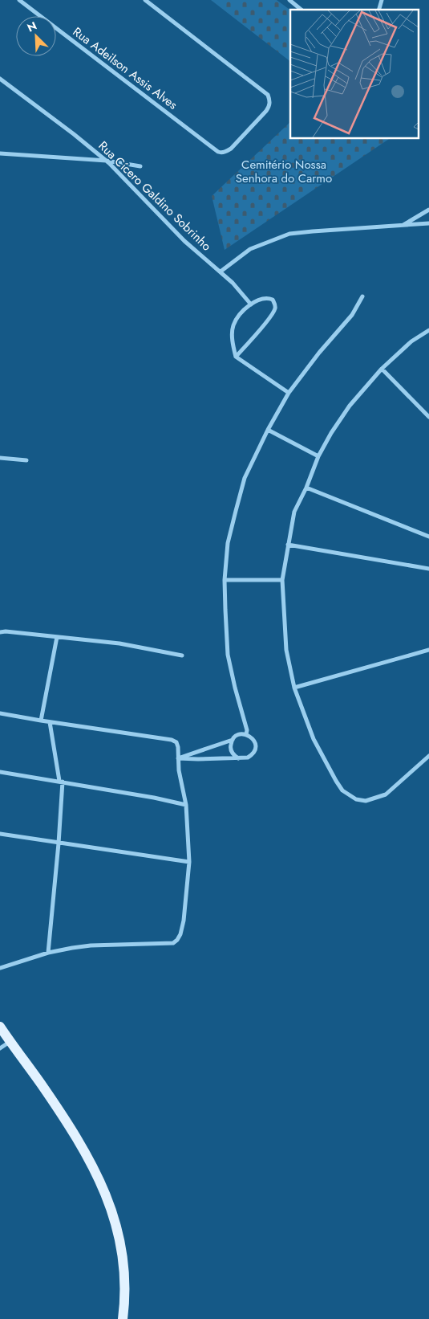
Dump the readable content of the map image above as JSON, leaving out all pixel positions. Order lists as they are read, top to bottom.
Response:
{
  "streets": {
    "street": ["Rua Adeilson Assis Alves", "Rua Cícero Galdino Sobrinho"]
  },
  "parks": ["Cemitério Nossa Senhora do Carmo"],
  "north": "top left"
}
